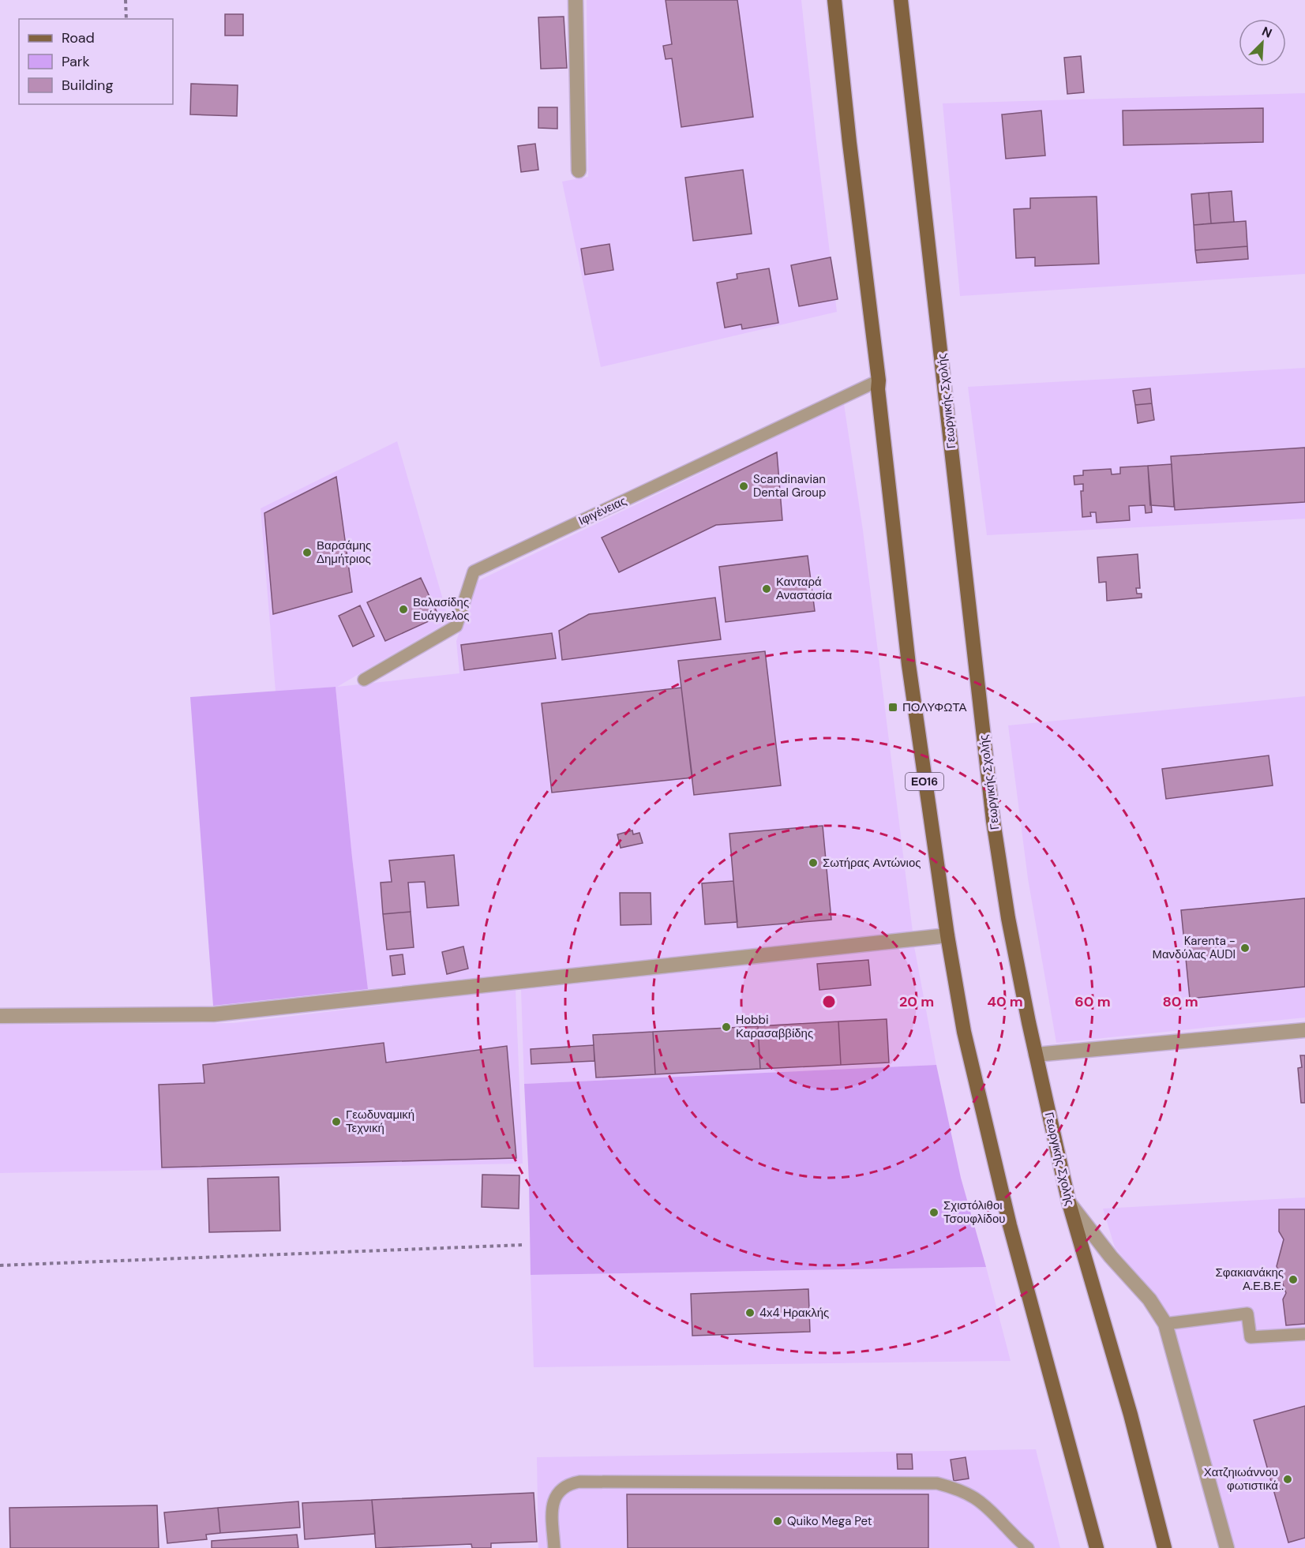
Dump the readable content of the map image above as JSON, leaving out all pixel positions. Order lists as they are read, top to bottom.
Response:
{
  "streets": {
    "main road": ["Γεωργικής Σχολής", "ΕΟ16"],
    "lane": ["Ιφιγένειας"]
  },
  "crossings": [
    ["Ιφιγένειας", "ΕΟ16"]
  ],
  "places": {
    "other": [
      "Scandinavian Dental Group",
      "Βαρσάμης Δημήτριος",
      "Κανταρά Αναστασία",
      "Βαλασίδης Ευάγγελος",
      "Σωτήρας Αντώνιος",
      "Karenta - Μανδύλας AUDI",
      "Hobbi Καρασαββίδης",
      "Γεωδυναμική Τεχνική",
      "Σχιστόλιθοι Τσουφλίδου",
      "Σφακιανάκης Α.Ε.Β.Ε.",
      "4x4 Ηρακλής",
      "Χατζηιωάννου φωτιστικά",
      "Quiko Mega Pet"
    ],
    "transit": ["ΠΟΛΥΦΩΤΑ"]
  },
  "legend": ["Road", "Park", "Building"],
  "north": "top right",
  "rings": [
    "20 m",
    "40 m",
    "60 m",
    "80 m"
  ]
}
